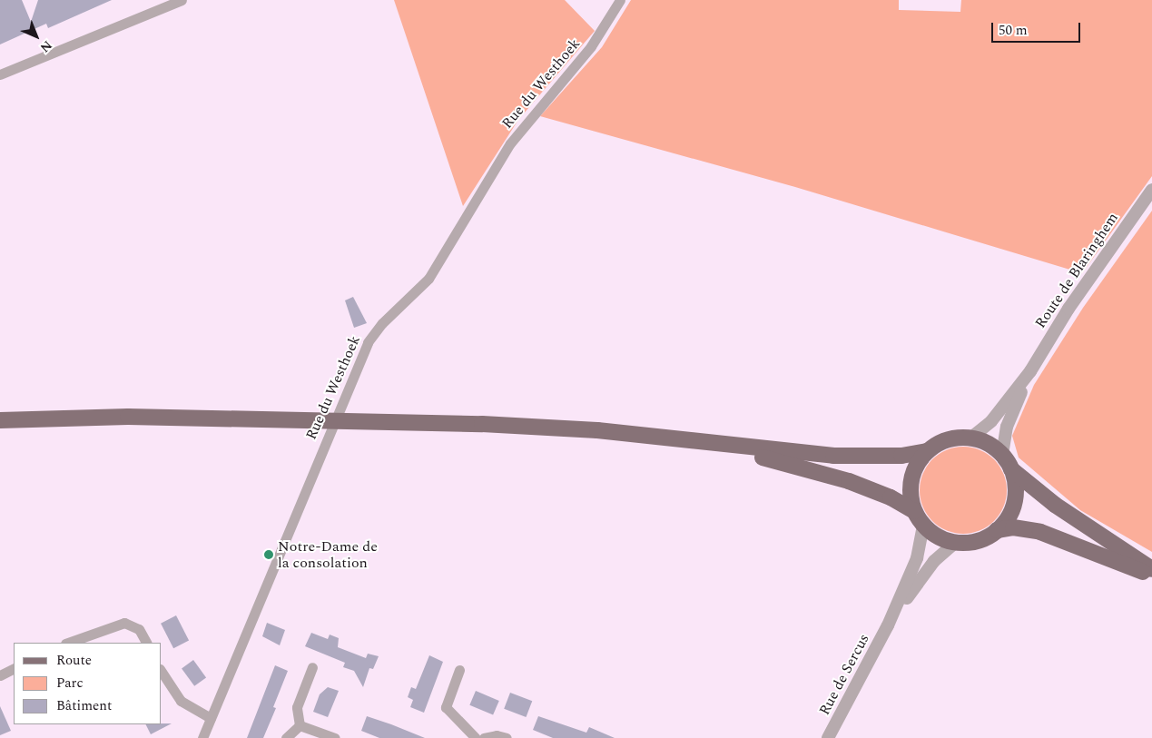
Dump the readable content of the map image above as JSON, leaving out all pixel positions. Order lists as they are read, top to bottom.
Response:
{
  "streets": {
    "street": ["Rue du Westhoek", "Route de Blaringhem", "Rue de Sercus"]
  },
  "crossings": [
    ["Route de Blaringhem", "Rue de Sercus"]
  ],
  "places": ["Notre-Dame de la consolation"],
  "legend": ["Route", "Parc", "Bâtiment"],
  "scale_bar": "50 m",
  "north": "bottom right"
}
